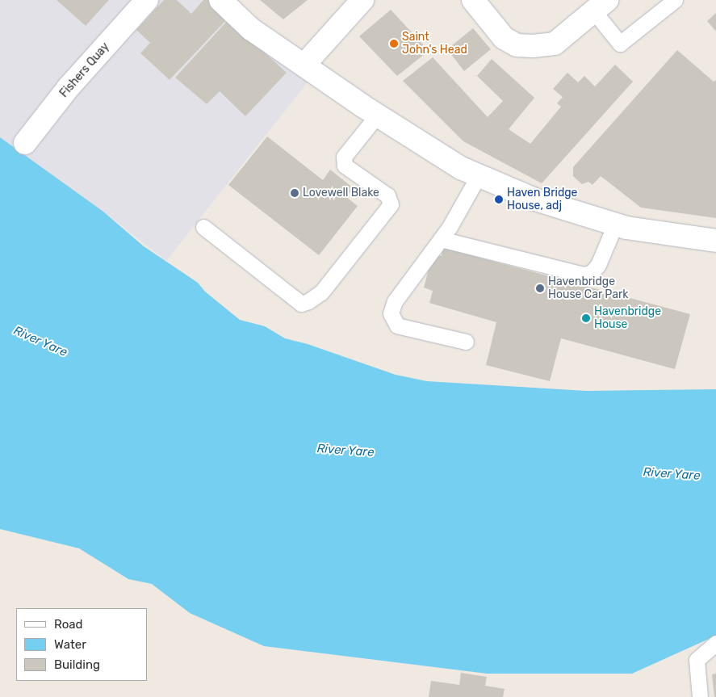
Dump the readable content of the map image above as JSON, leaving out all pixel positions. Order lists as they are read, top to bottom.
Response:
{
  "streets": {
    "main road": ["Fishers Quay"]
  },
  "water": ["River Yare"],
  "places": [
    "Saint John's Head",
    "Lovewell Blake",
    "Haven Bridge House, adj",
    "Havenbridge House Car Park",
    "Havenbridge House"
  ],
  "legend": ["Road", "Water", "Building"]
}
